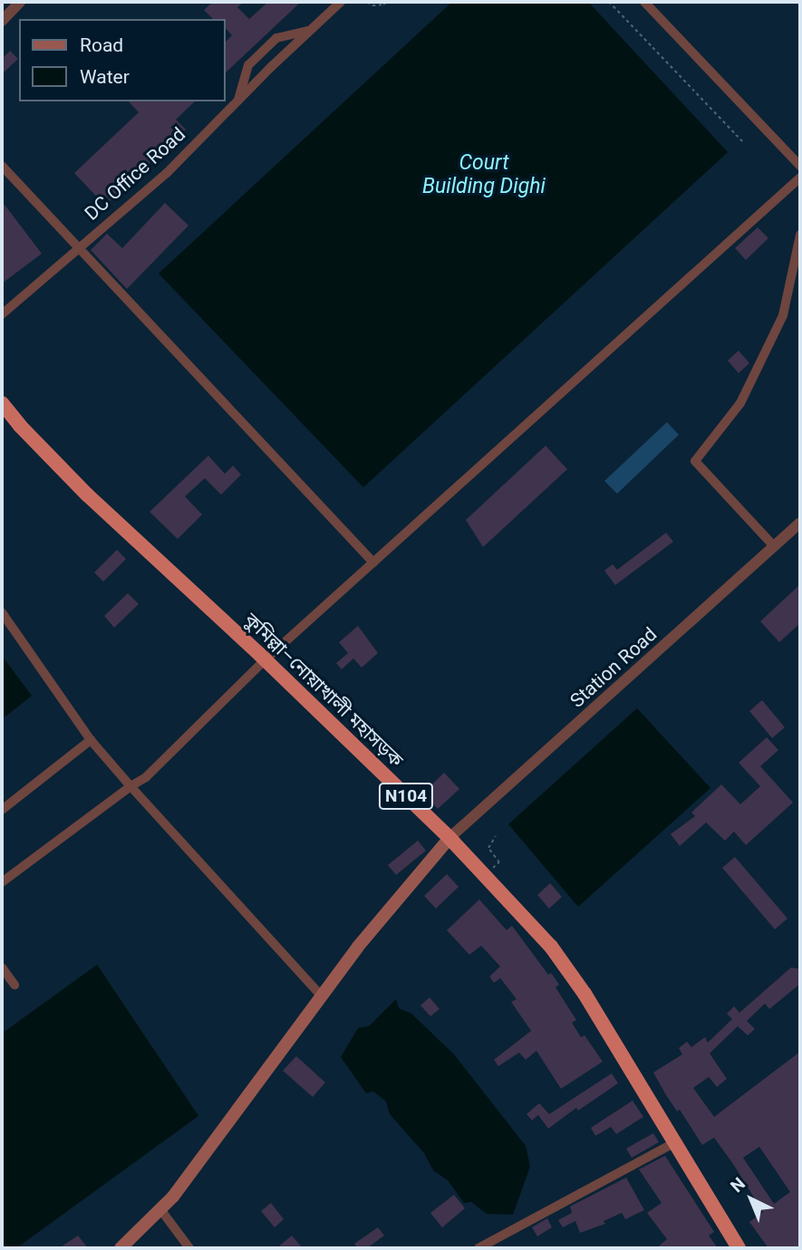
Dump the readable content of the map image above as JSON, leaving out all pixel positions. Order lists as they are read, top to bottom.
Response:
{
  "streets": {
    "highway": ["কুমিল্লা–নোয়াখালী মহাসড়ক", "N104"],
    "street": ["DC Office Road", "Station Road"]
  },
  "crossings": [
    ["Station Road", "কুমিল্লা–নোয়াখালী মহাসড়ক"]
  ],
  "water": ["Court Building Dighi"],
  "legend": ["Road", "Water"],
  "north": "top left"
}
